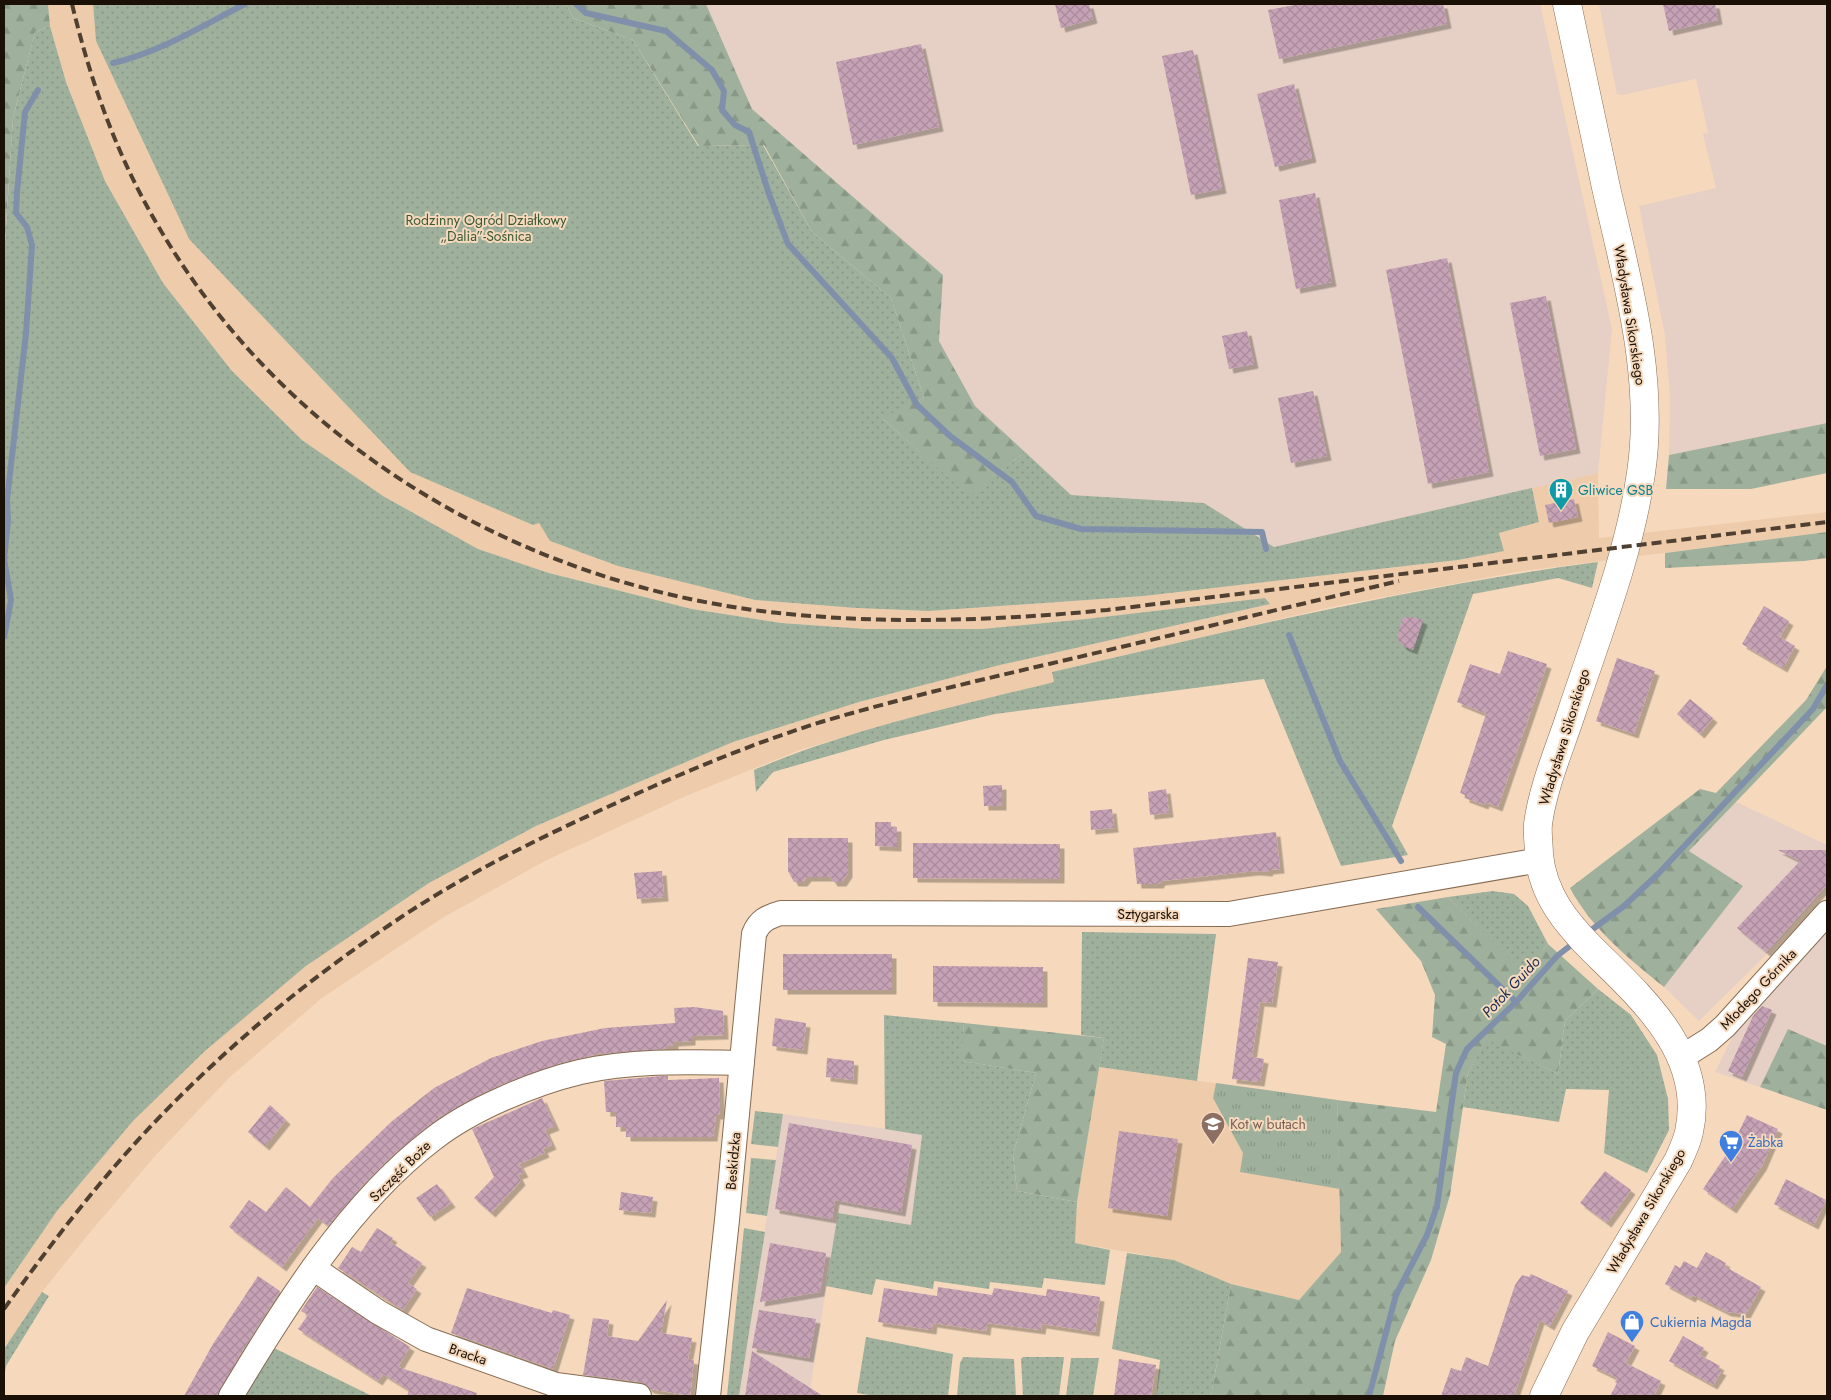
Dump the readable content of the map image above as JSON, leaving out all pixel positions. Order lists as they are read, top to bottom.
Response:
{
  "streets": {
    "street": [
      "Władysława Sikorskiego",
      "Sztygarska",
      "Młodego Górnika",
      "Beskidzka",
      "Szczęść Boże",
      "Bracka"
    ]
  },
  "crossings": [
    ["Władysława Sikorskiego", "Sztygarska"],
    ["Władysława Sikorskiego", "Młodego Górnika"],
    ["Sztygarska", "Beskidzka"],
    ["Beskidzka", "Szczęść Boże"],
    ["Szczęść Boże", "Bracka"]
  ],
  "water": ["Potok Guido"],
  "parks": ["Rodzinny Ogród Działkowy „Dalia”-Sośnica"],
  "places": {
    "building": ["Gliwice GSB"],
    "school or university": ["Kot w butach"],
    "supermarket": ["Żabka"],
    "shop": ["Cukiernia Magda"]
  }
}
